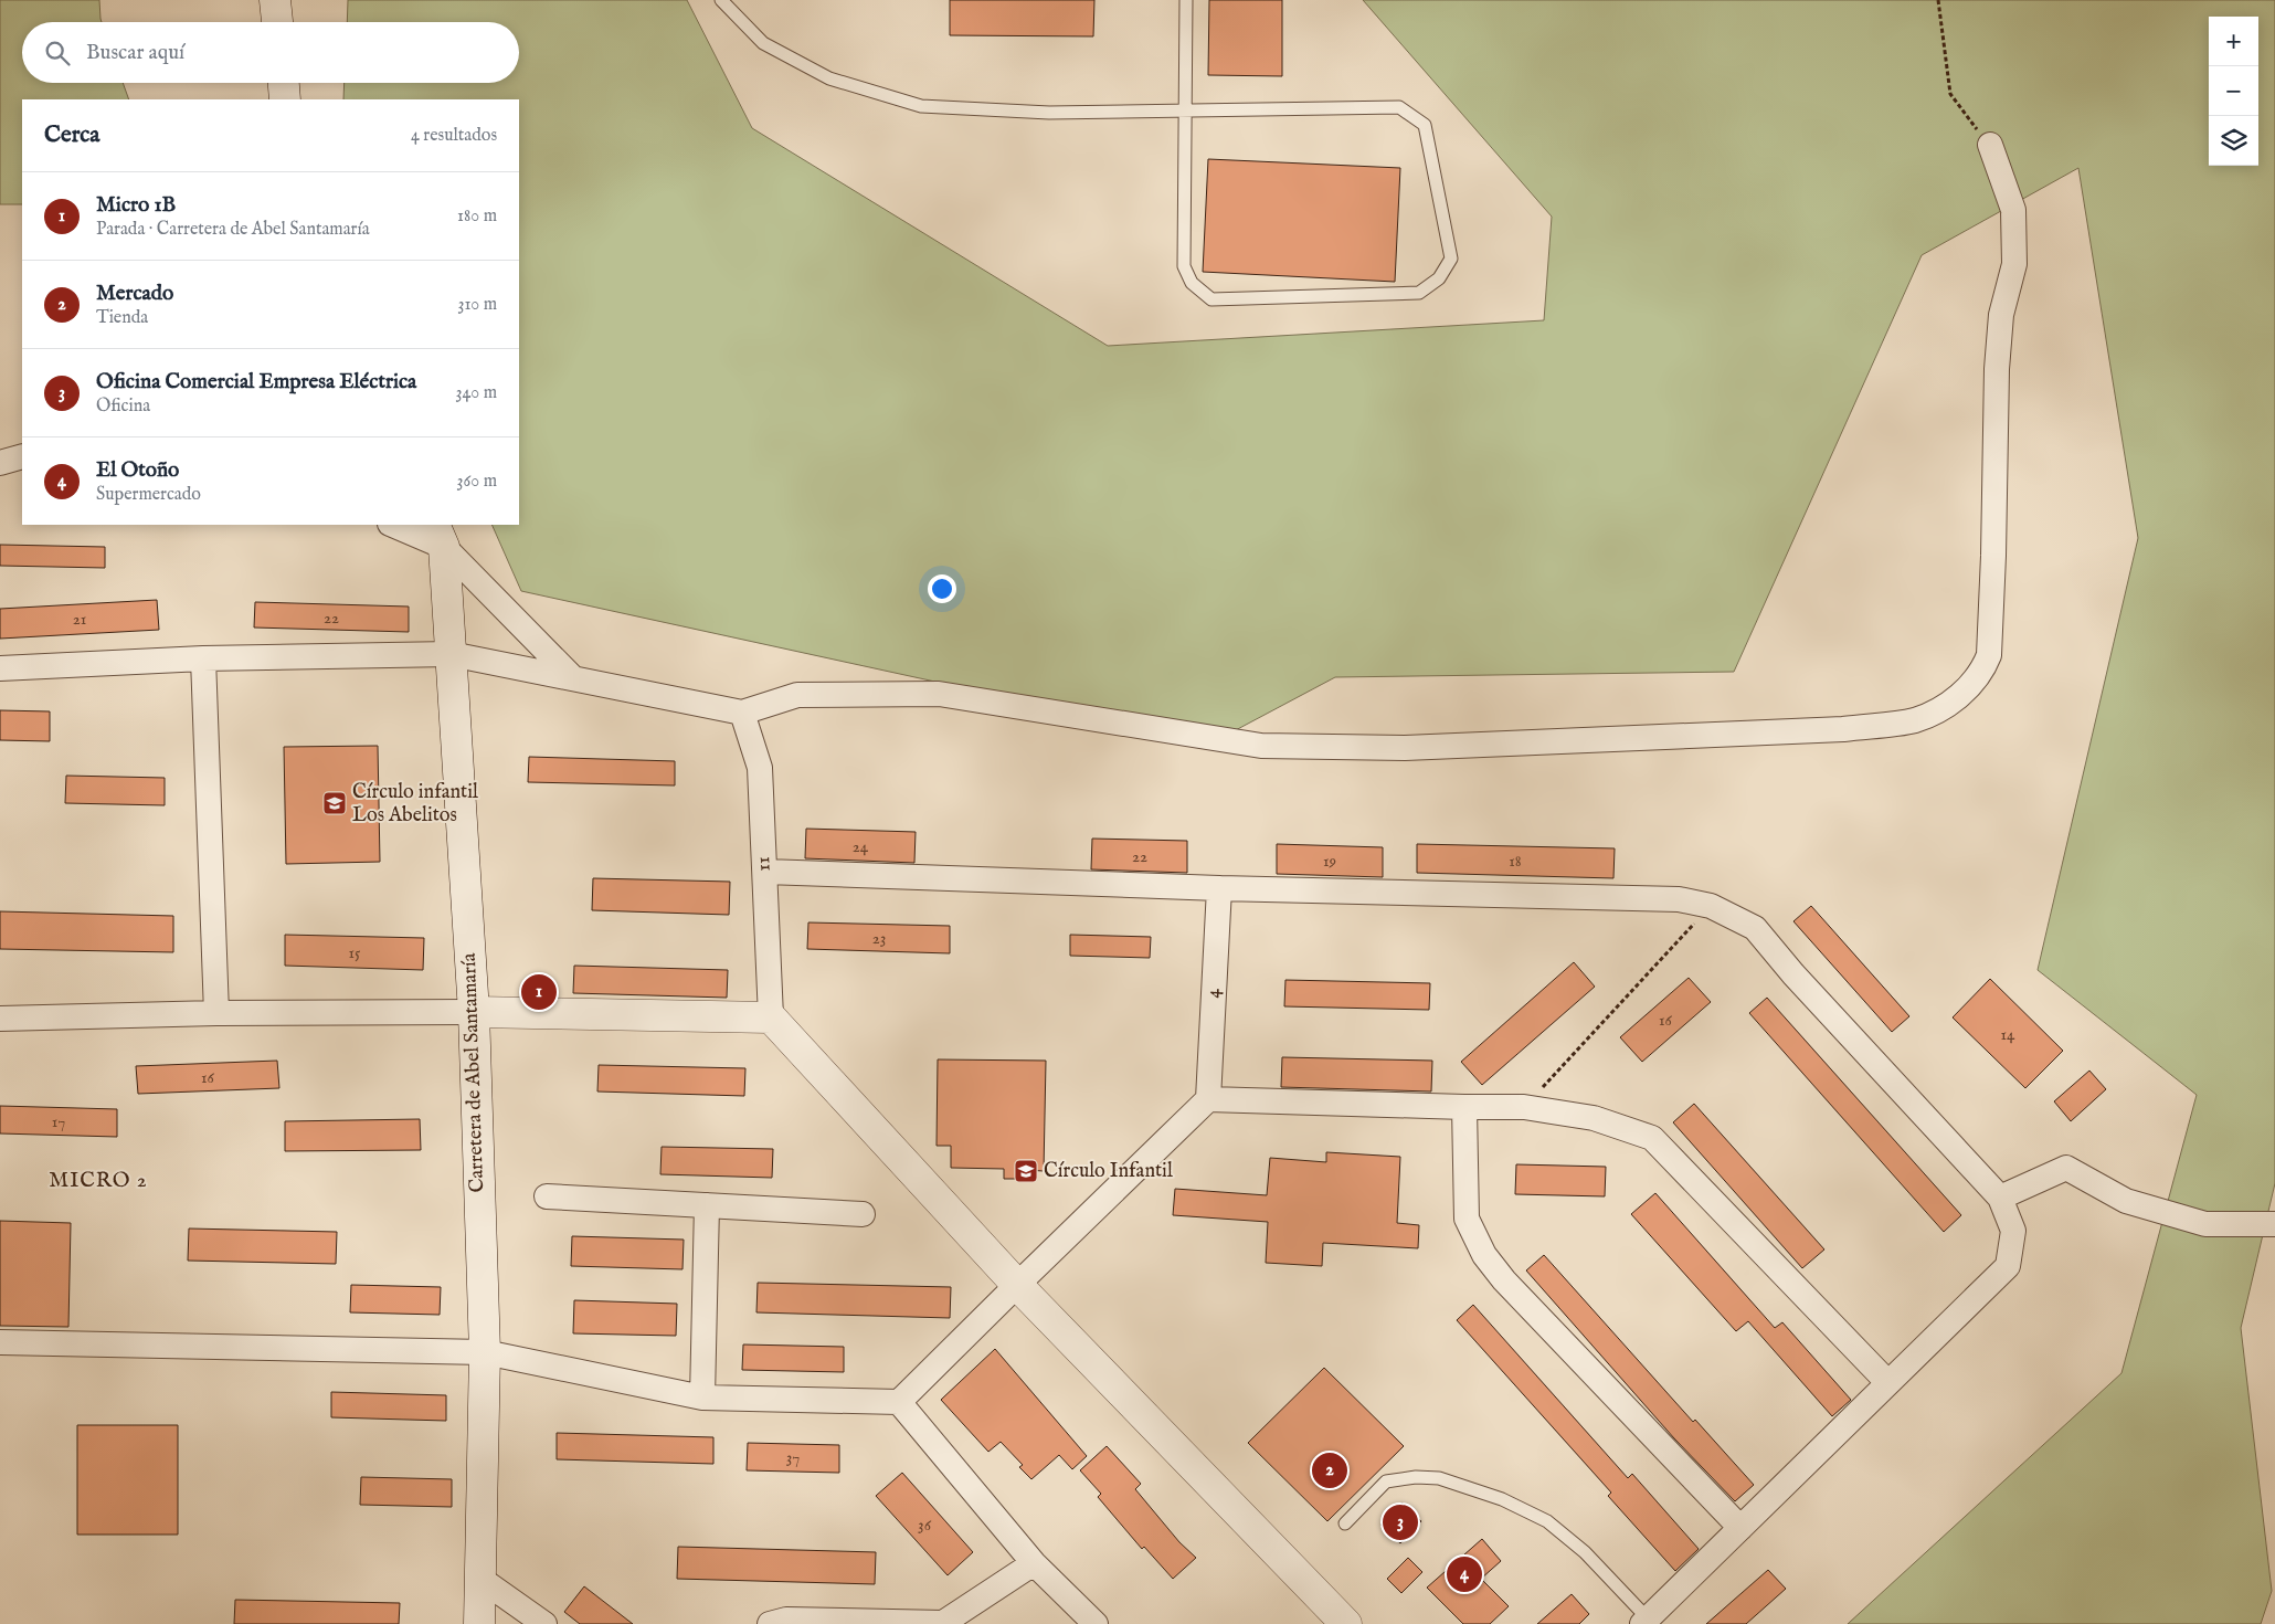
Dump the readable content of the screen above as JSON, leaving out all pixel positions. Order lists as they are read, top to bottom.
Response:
{
  "streets": {
    "main road": ["Carretera de Abel Santamaría"],
    "street": ["11", "4"]
  },
  "districts": ["MICRO 2"],
  "places": {
    "school or university": ["Círculo infantil Los Abelitos", "Círculo Infantil"]
  },
  "house_numbers": [
    "22",
    "21",
    "24",
    "22",
    "19",
    "18",
    "23",
    "15",
    "16",
    "14",
    "16",
    "17",
    "37",
    "36"
  ],
  "page": {
    "map_buttons": ["+", "−"],
    "search": "Buscar aquí",
    "heading": ["Cerca", "4 resultados"],
    "list": [
      {
        "mark": "1",
        "name": "Micro 1B",
        "note": "Parada · Carretera de Abel Santamaría",
        "value": "180 m"
      },
      {
        "mark": "2",
        "name": "Mercado",
        "note": "Tienda",
        "value": "310 m"
      },
      {
        "mark": "3",
        "name": "Oficina Comercial Empresa Eléctrica",
        "note": "Oficina",
        "value": "340 m"
      },
      {
        "mark": "4",
        "name": "El Otoño",
        "note": "Supermercado",
        "value": "360 m"
      }
    ],
    "pins": [
      "1",
      "2",
      "3",
      "4"
    ]
  }
}
